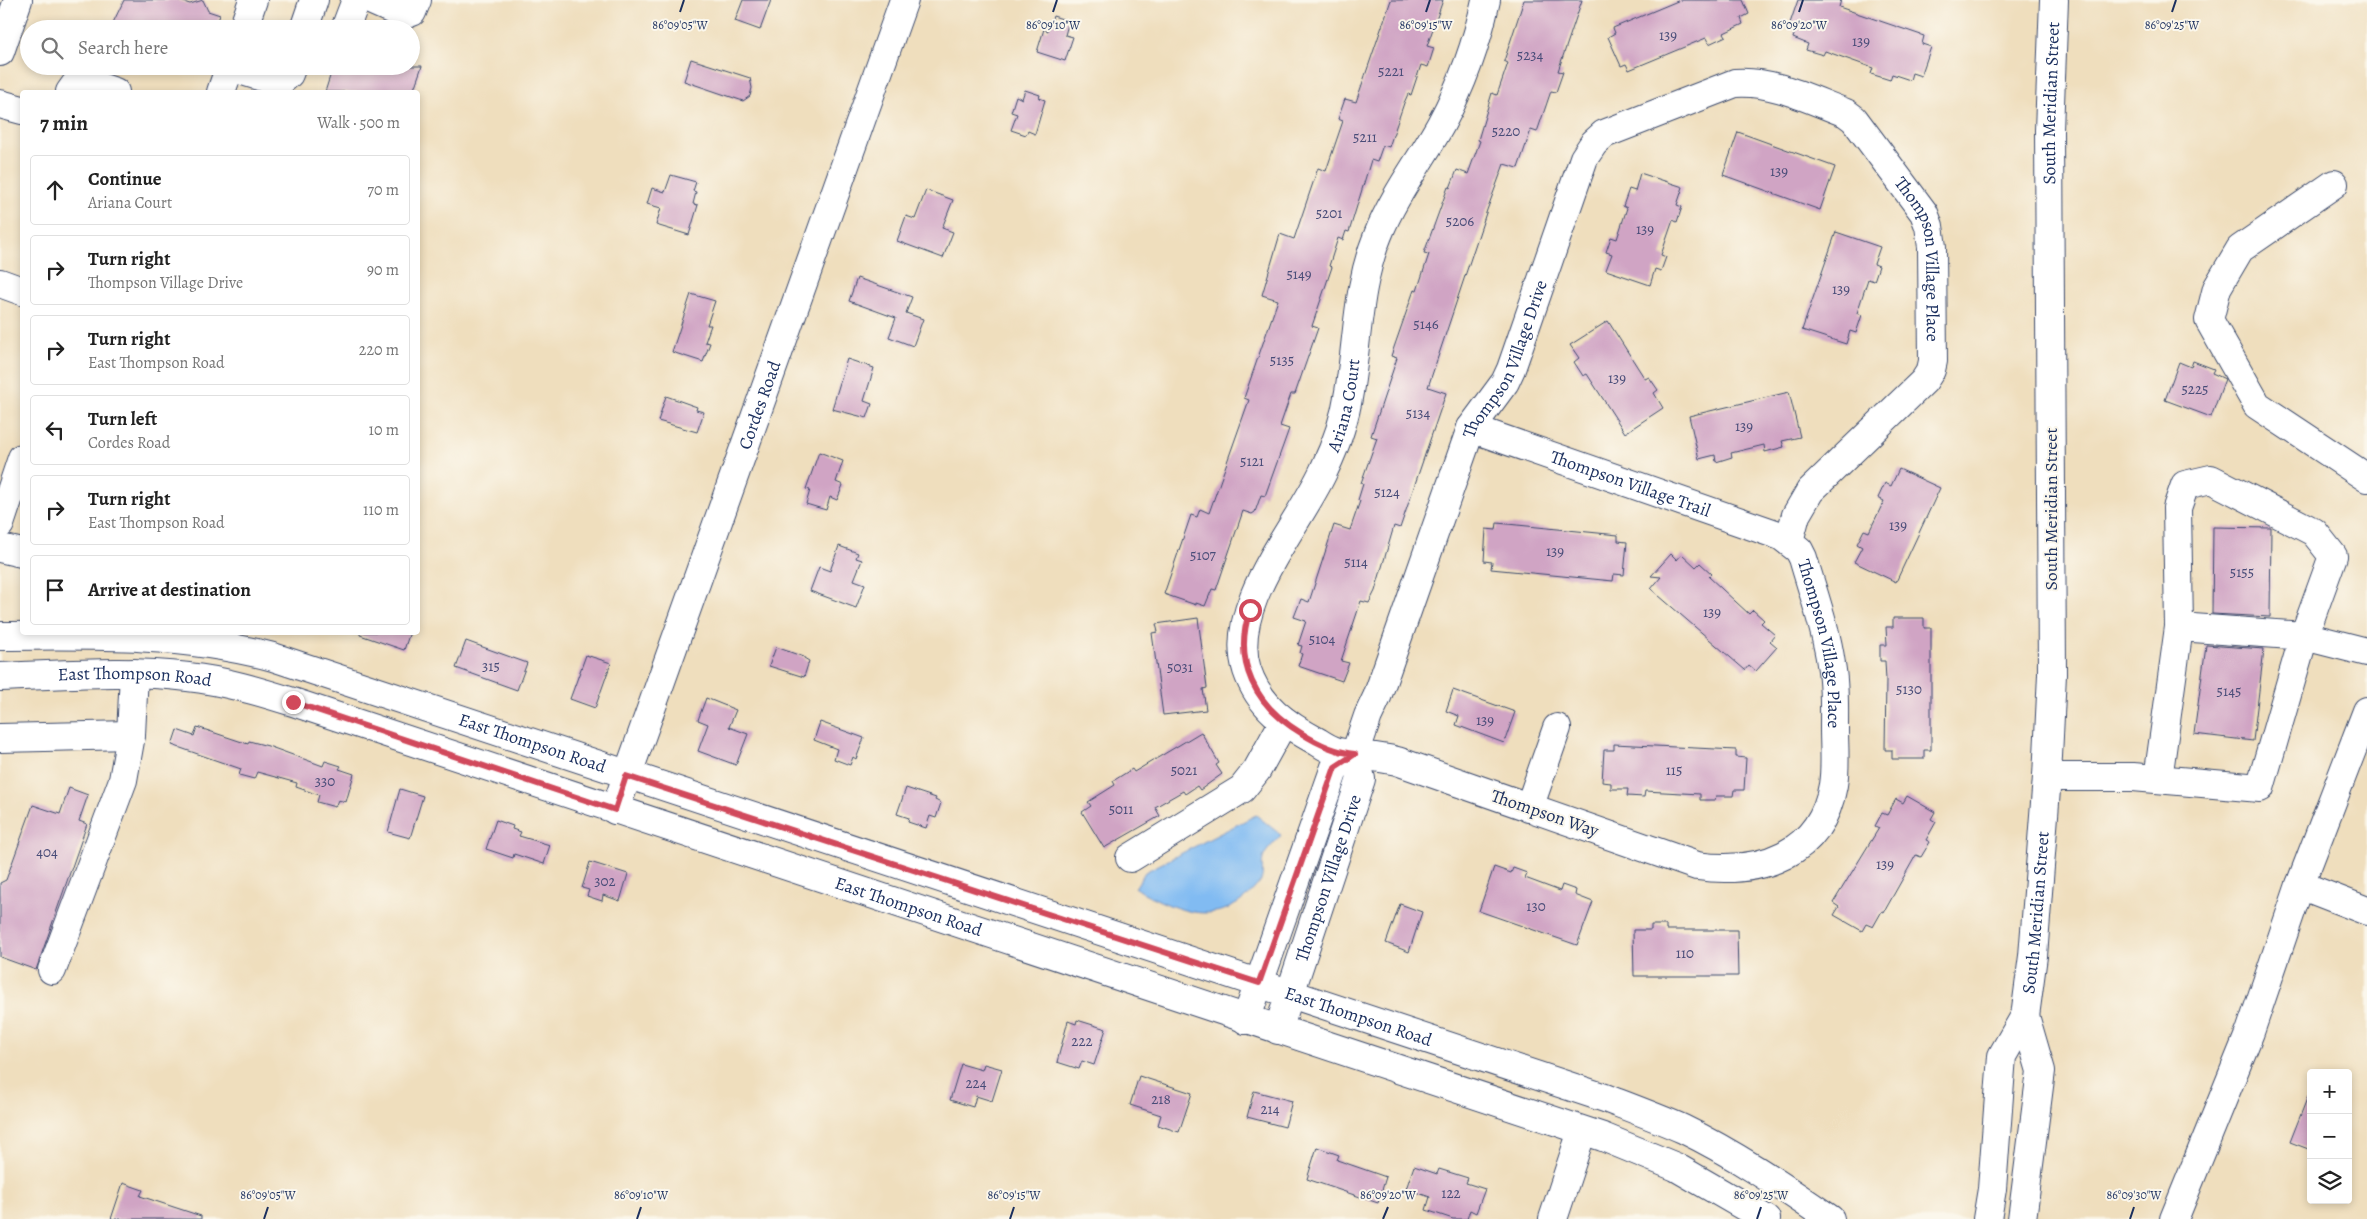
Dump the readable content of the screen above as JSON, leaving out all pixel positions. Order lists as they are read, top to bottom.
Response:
{
  "streets": {
    "street": [
      "South Meridian Street",
      "Thompson Village Place",
      "Thompson Village Drive",
      "Ariana Court",
      "Cordes Road",
      "Thompson Village Trail",
      "East Thompson Road",
      "Thompson Way"
    ]
  },
  "crossings": [
    ["Thompson Village Place", "Thompson Village Drive"],
    ["Thompson Village Place", "Thompson Village Trail"],
    ["Thompson Village Place", "Thompson Way"],
    ["Thompson Village Drive", "Ariana Court"],
    ["Thompson Village Drive", "Thompson Village Trail"],
    ["Thompson Village Drive", "East Thompson Road"],
    ["Thompson Village Drive", "Thompson Way"],
    ["Ariana Court", "Thompson Way"],
    ["Cordes Road", "East Thompson Road"]
  ],
  "house_numbers": [
    "139",
    "139",
    "5234",
    "5221",
    "5220",
    "5211",
    "139",
    "5201",
    "5206",
    "139",
    "5149",
    "139",
    "5146",
    "5135",
    "139",
    "5225",
    "5134",
    "139",
    "5121",
    "5124",
    "139",
    "139",
    "5107",
    "5114",
    "5155",
    "139",
    "5104",
    "315",
    "5031",
    "5130",
    "5145",
    "139",
    "5021",
    "115",
    "330",
    "5011",
    "404",
    "139",
    "302",
    "130",
    "110",
    "222",
    "224",
    "218",
    "214",
    "122"
  ],
  "page": {
    "search": "Search here",
    "heading": ["7 min", "Walk · 500 m"],
    "list": [
      ["Continue", "Ariana Court", "70 m"],
      ["Turn right", "Thompson Village Drive", "90 m"],
      ["Turn right", "East Thompson Road", "220 m"],
      ["Turn left", "Cordes Road", "10 m"],
      ["Turn right", "East Thompson Road", "110 m"],
      "Arrive at destination"
    ],
    "map_buttons": ["+", "−"]
  },
  "coordinates": [
    "86°09'20\"W",
    "86°09'05\"W",
    "86°09'10\"W",
    "86°09'15\"W",
    "86°09'25\"W",
    "86°09'30\"W"
  ]
}
